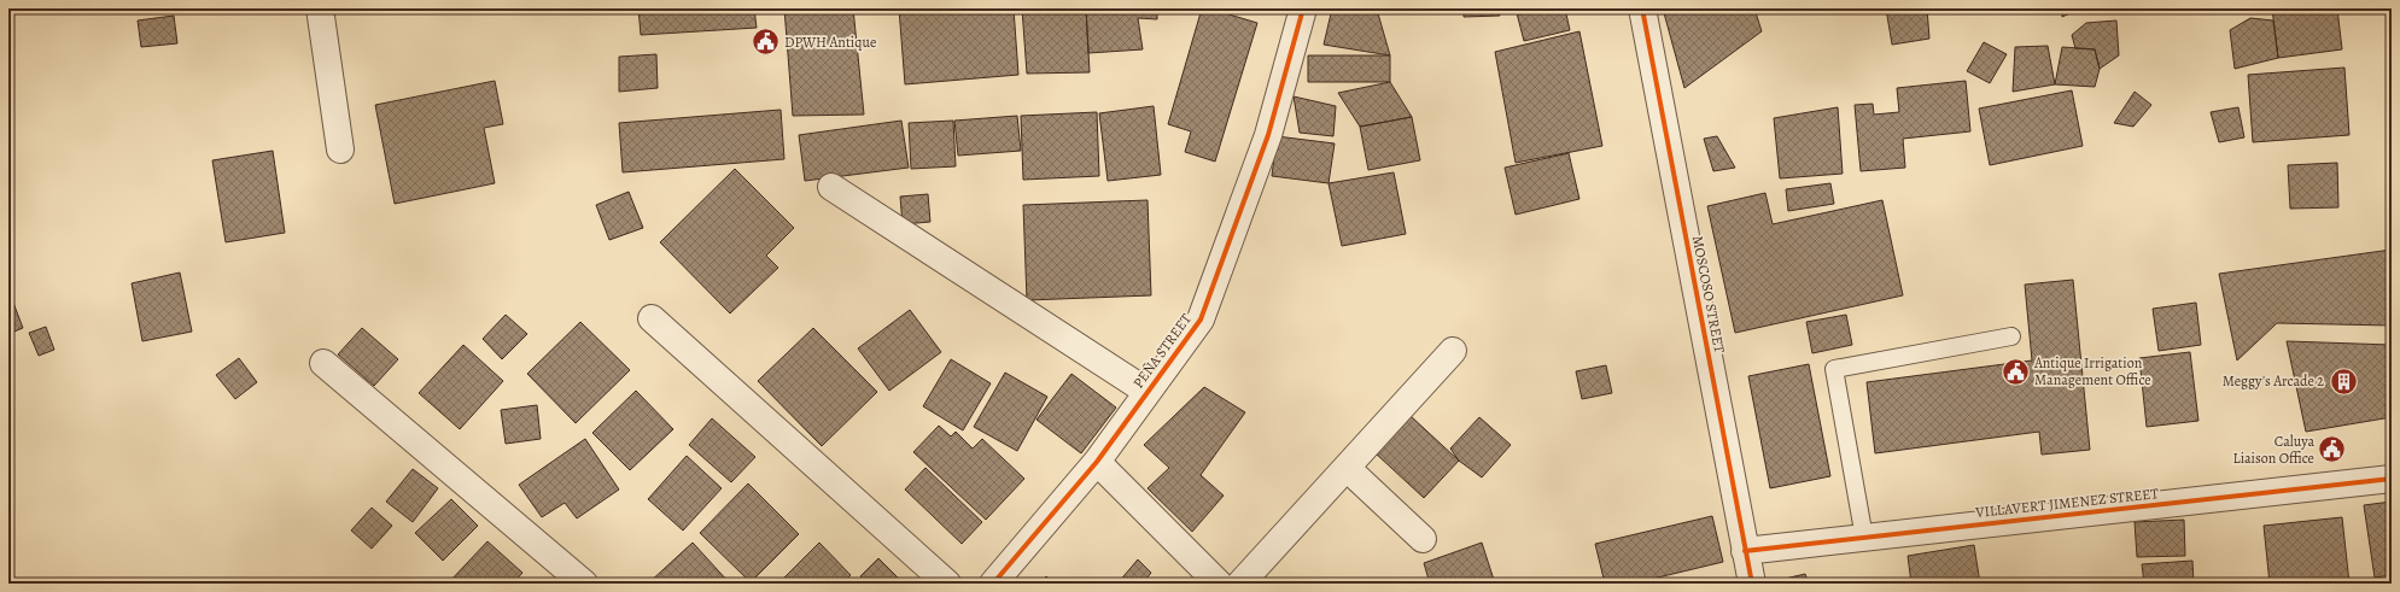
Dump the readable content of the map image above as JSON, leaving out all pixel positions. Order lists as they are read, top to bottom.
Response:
{
  "streets": {
    "street": ["MOSCOSO STREET", "PEÑA STREET", "VILLAVERT JIMENEZ STREET"]
  },
  "crossings": [
    ["MOSCOSO STREET", "VILLAVERT JIMENEZ STREET"]
  ],
  "places": {
    "public building": ["DPWH Antique", "Antique Irrigation Management Office", "Caluya Liaison Office"],
    "building": ["Meggy's Arcade 2"]
  }
}
